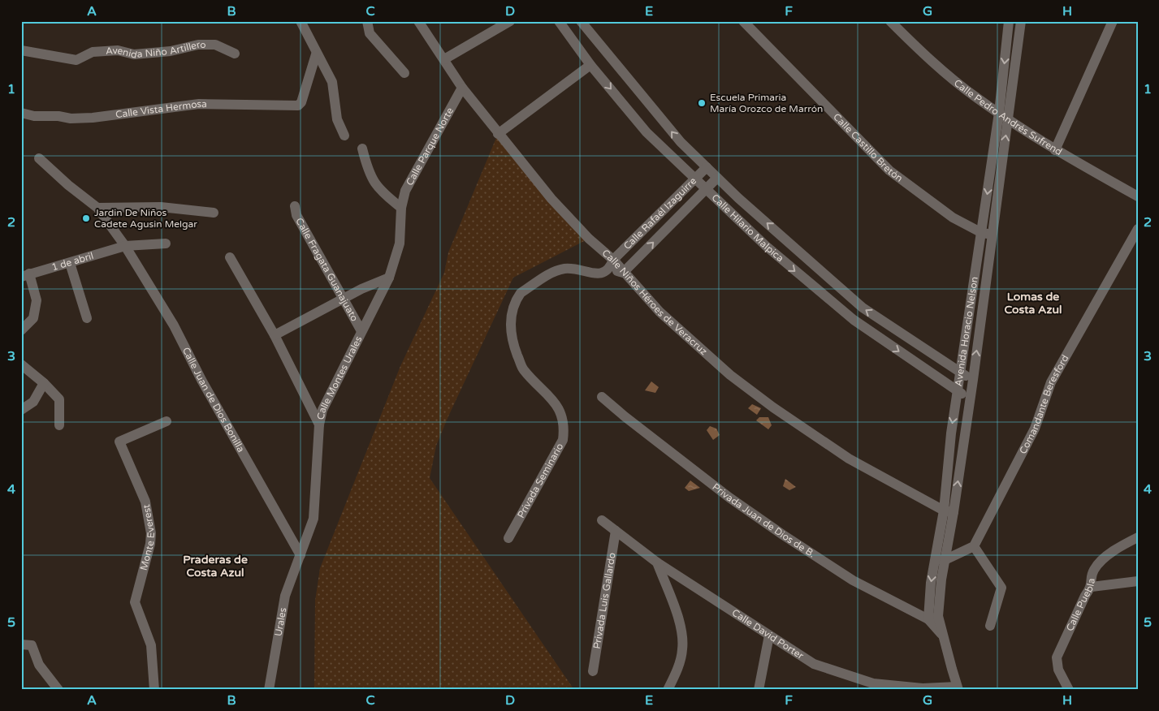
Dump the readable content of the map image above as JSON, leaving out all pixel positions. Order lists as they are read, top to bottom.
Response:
{
  "streets": {
    "street": [
      "Avenida Niño Artillero",
      "Calle Vista Hermosa",
      "Calle Pedro Andrés Sufrend",
      "Calle Parque Norte",
      "Calle Castillo Bretón",
      "Calle Rafaél Izaguirre",
      "Calle Hilario Malpica",
      "1 de abril",
      "Calle Fragata Guanajuato",
      "Calle Niños Héroes de Veracruz",
      "Avenida Horacio Nelson",
      "Calle Montes Urales",
      "Calle Juan de Dios Bonilla",
      "Comandante Beresford",
      "Privada Seminario",
      "Privada Juan de Dios de B.",
      "Monte Everest",
      "Privada Luis Gallardo",
      "Calle Puebla",
      "Urales",
      "Calle David Porter"
    ]
  },
  "crossings": [
    ["Calle Pedro Andrés Sufrend", "Avenida Horacio Nelson"],
    ["Calle Parque Norte", "Calle Niños Héroes de Veracruz"],
    ["Calle Parque Norte", "Calle Montes Urales"],
    ["Calle Castillo Bretón", "Avenida Horacio Nelson"],
    ["Calle Rafaél Izaguirre", "Calle Hilario Malpica"],
    ["Calle Rafaél Izaguirre", "Calle Niños Héroes de Veracruz"],
    ["Calle Rafaél Izaguirre", "Privada Seminario"],
    ["Calle Hilario Malpica", "Avenida Horacio Nelson"],
    ["1 de abril", "Calle Juan de Dios Bonilla"],
    ["Calle Fragata Guanajuato", "Calle Montes Urales"],
    ["Calle Niños Héroes de Veracruz", "Avenida Horacio Nelson"],
    ["Calle Niños Héroes de Veracruz", "Privada Seminario"],
    ["Avenida Horacio Nelson", "Privada Juan de Dios de B."],
    ["Avenida Horacio Nelson", "Calle David Porter"],
    ["Calle Montes Urales", "Calle Juan de Dios Bonilla"],
    ["Calle Montes Urales", "Urales"],
    ["Calle Juan de Dios Bonilla", "Urales"],
    ["Privada Luis Gallardo", "Calle David Porter"]
  ],
  "districts": ["Lomas de Costa Azul", "Praderas de Costa Azul"],
  "places": ["Escuela Primaria María Orozco de Marrón", "Jardin De Niños Cadete Agusin Melgar"],
  "grid": {
    "columns": [
      "A",
      "B",
      "C",
      "D",
      "E",
      "F",
      "G",
      "H"
    ],
    "rows": [
      "1",
      "2",
      "3",
      "4",
      "5"
    ]
  }
}
